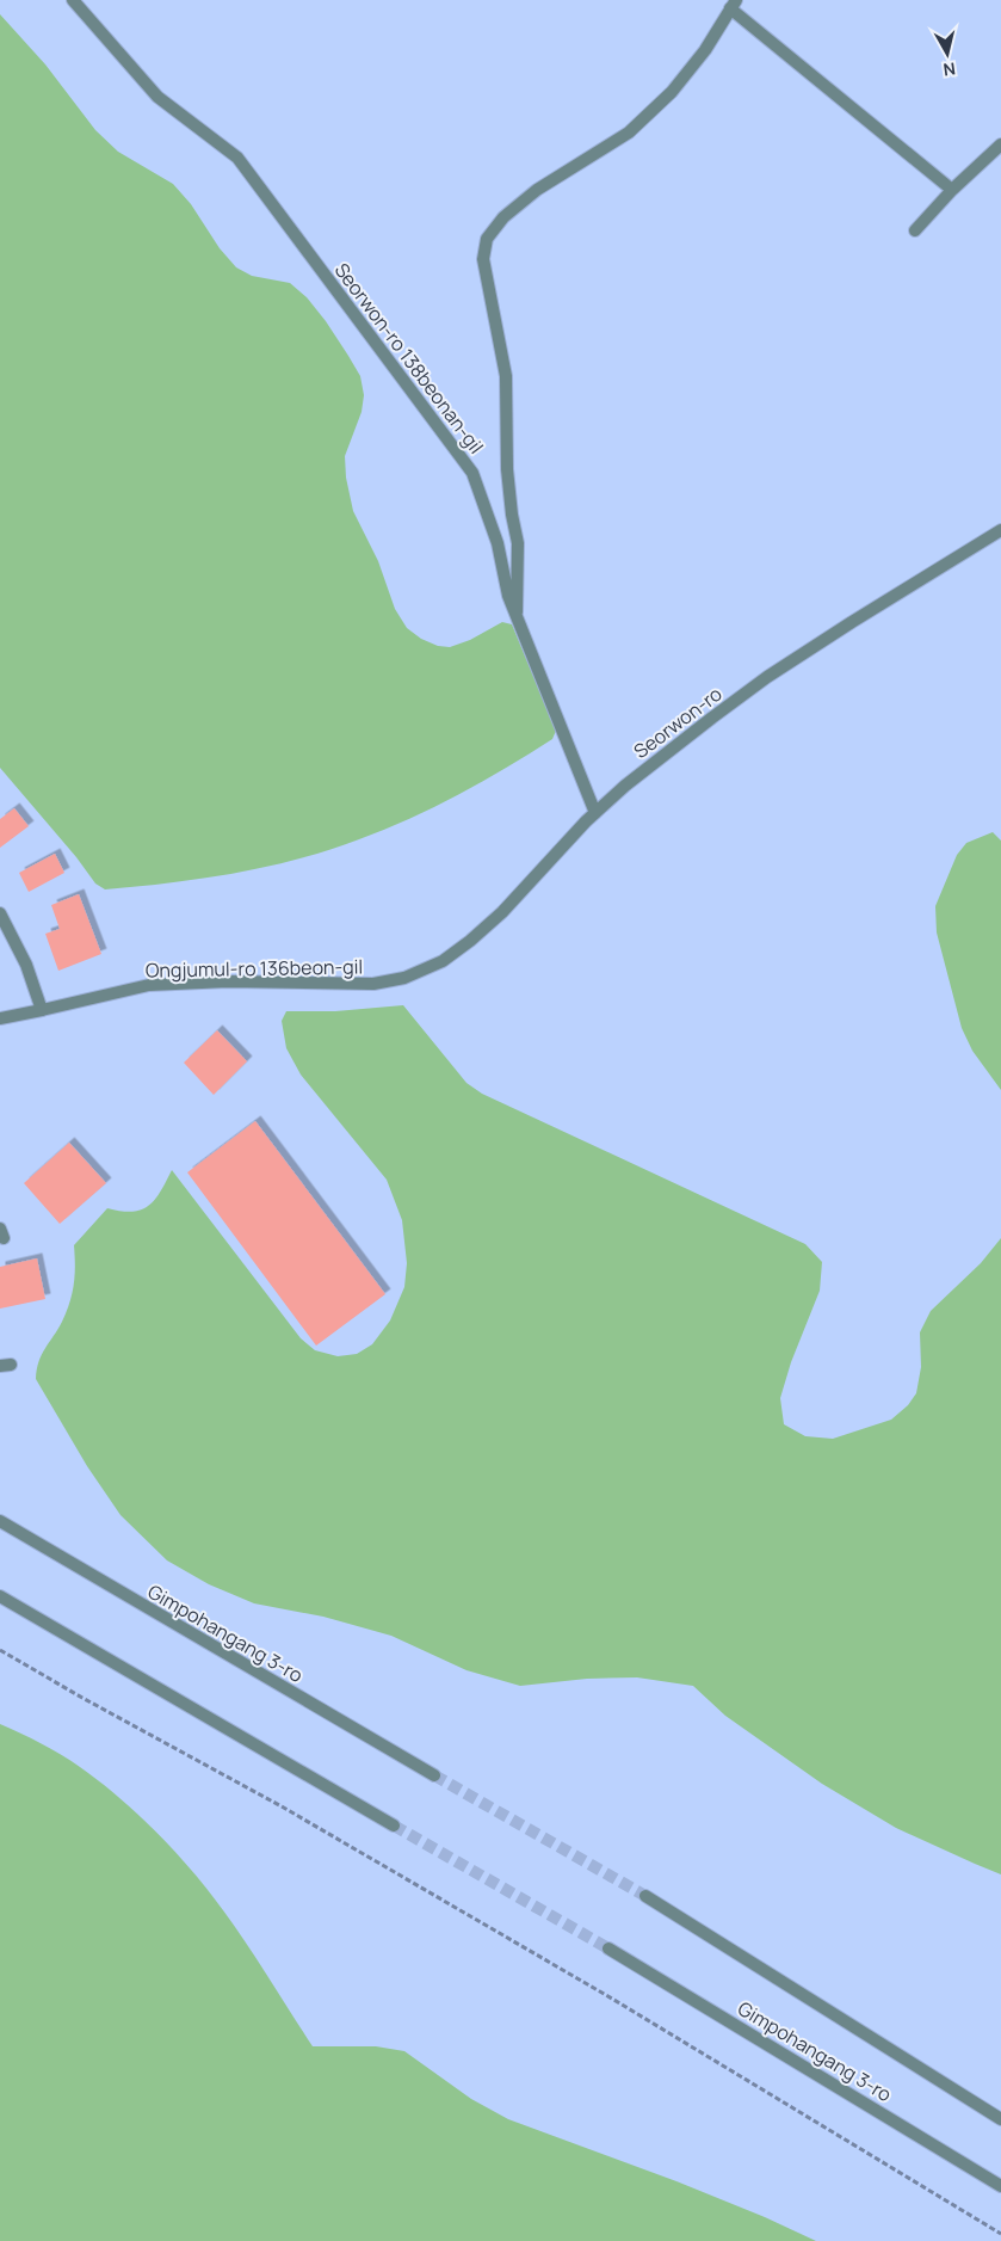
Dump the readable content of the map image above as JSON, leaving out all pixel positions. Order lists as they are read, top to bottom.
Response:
{
  "streets": {
    "street": [
      "Seorwon-ro 138beonan-gil",
      "Seorwon-ro",
      "Ongjumul-ro 136beon-gil",
      "Gimpohangang 3-ro"
    ]
  },
  "crossings": [
    ["Seorwon-ro 138beonan-gil", "Seorwon-ro"],
    ["Seorwon-ro", "Ongjumul-ro 136beon-gil"]
  ],
  "north": "bottom"
}
